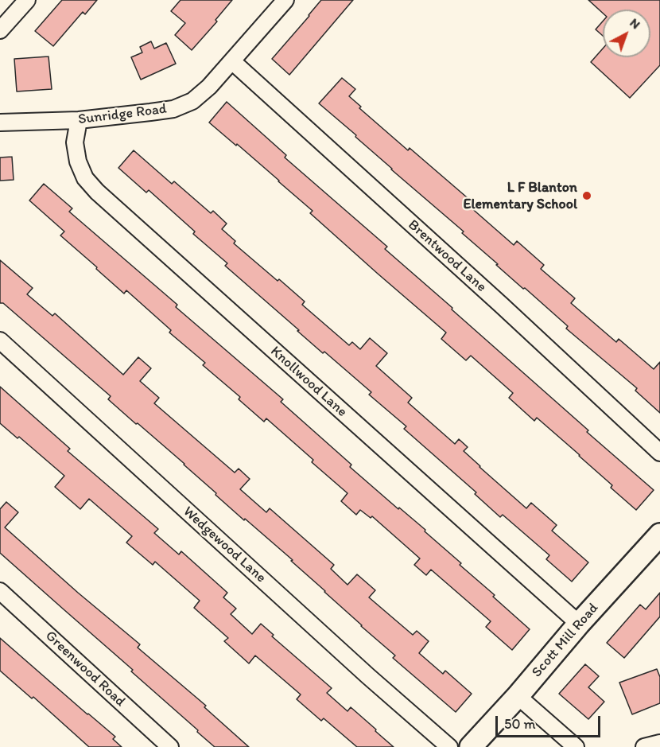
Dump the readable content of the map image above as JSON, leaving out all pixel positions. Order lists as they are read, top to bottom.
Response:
{
  "streets": {
    "street": [
      "Sunridge Road",
      "Brentwood Lane",
      "Knollwood Lane",
      "Wedgewood Lane",
      "Scott Mill Road",
      "Greenwood Road"
    ]
  },
  "crossings": [
    ["Sunridge Road", "Brentwood Lane"],
    ["Sunridge Road", "Knollwood Lane"],
    ["Knollwood Lane", "Scott Mill Road"]
  ],
  "places": ["L F Blanton Elementary School"],
  "scale_bar": "50 m",
  "north": "top right"
}
